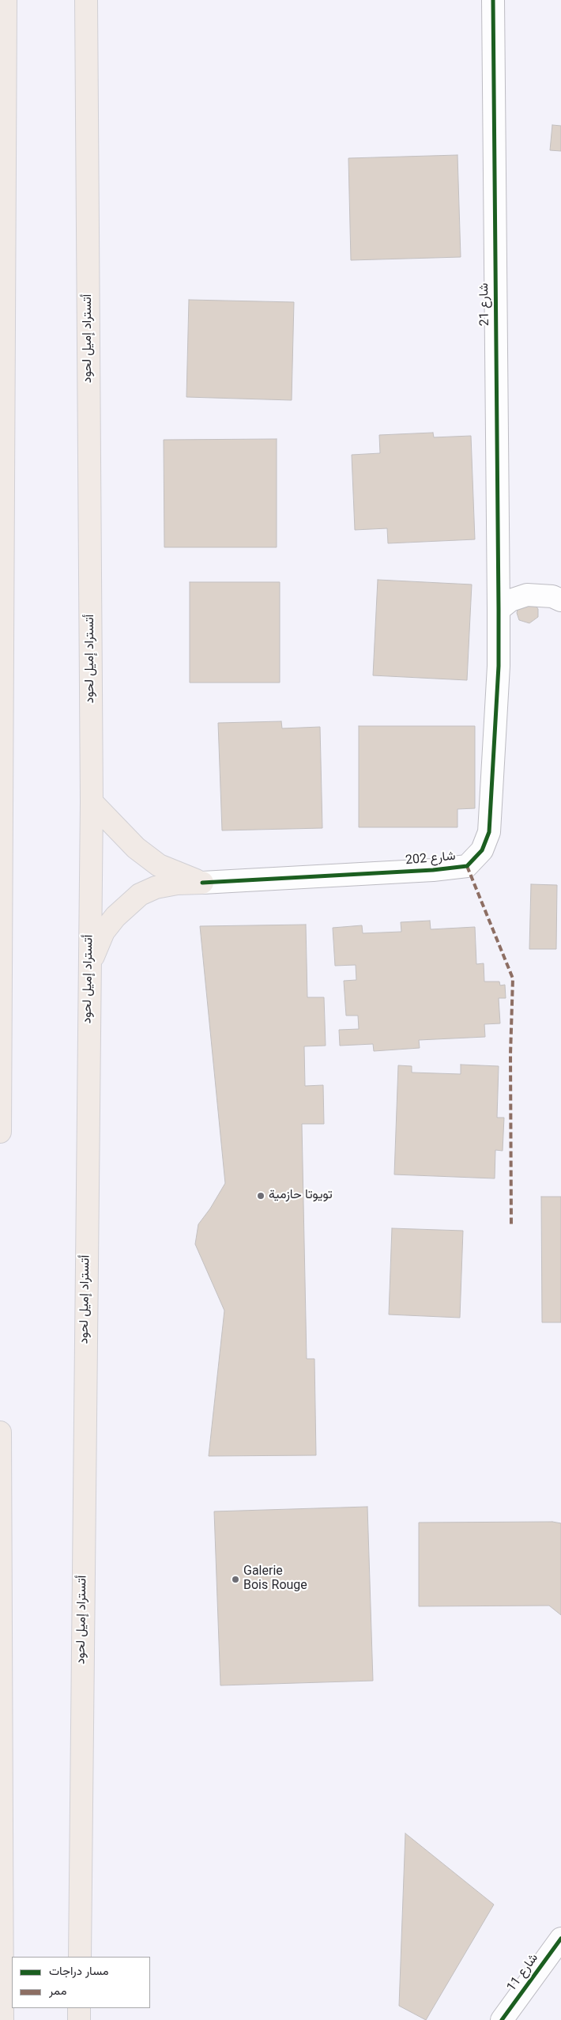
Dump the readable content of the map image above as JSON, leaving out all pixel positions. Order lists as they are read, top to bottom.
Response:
{
  "streets": {
    "highway": ["أتستراد إميل لحود"],
    "street": ["شارع 21", "شارع 202", "شارع 11"]
  },
  "crossings": [
    ["شارع 21", "شارع 202"]
  ],
  "places": ["تويوتا حازمية", "Galerie Bois Rouge"],
  "legend": ["مسار دراجات", "ممر"]
}
